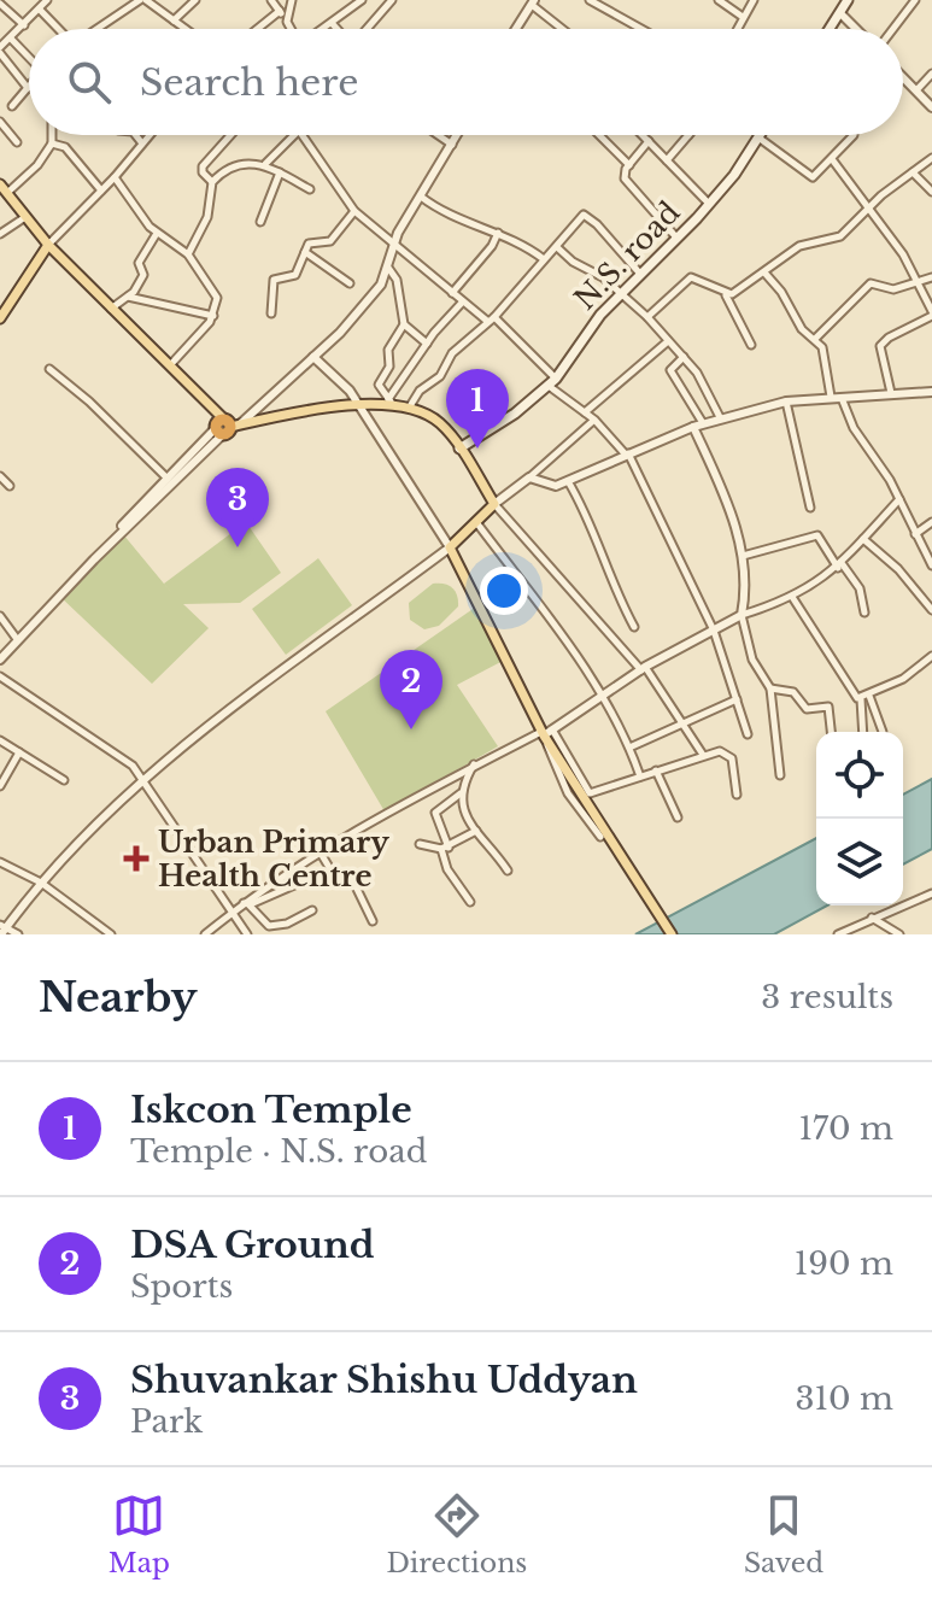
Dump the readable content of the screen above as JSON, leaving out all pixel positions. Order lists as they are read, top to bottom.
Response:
{
  "streets": {
    "main road": ["N.S. road"]
  },
  "places": {
    "health": ["Urban Primary Health Centre"]
  },
  "page": {
    "search": "Search here",
    "pins": ["1", "3", "2"],
    "heading": ["Nearby", "3 results"],
    "list": [
      {
        "mark": "1",
        "name": "Iskcon Temple",
        "note": "Temple · N.S. road",
        "value": "170 m"
      },
      {
        "mark": "2",
        "name": "DSA Ground",
        "note": "Sports",
        "value": "190 m"
      },
      {
        "mark": "3",
        "name": "Shuvankar Shishu Uddyan",
        "note": "Park",
        "value": "310 m"
      }
    ],
    "nav": ["Map", "Directions", "Saved"]
  }
}
